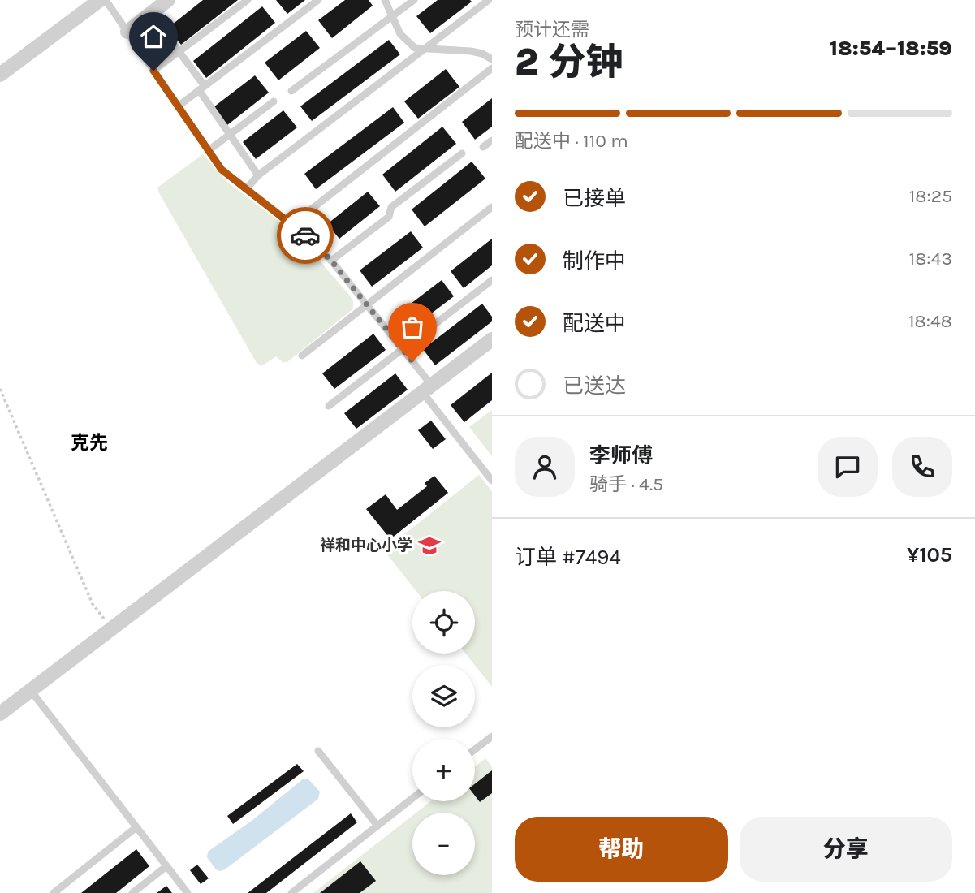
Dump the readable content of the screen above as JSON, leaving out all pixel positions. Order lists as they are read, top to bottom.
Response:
{
  "districts": ["克先"],
  "places": {
    "school or university": ["祥和中心小学"]
  },
  "page": {
    "heading": ["2 分钟", "预计还需", "18:54–18:59"],
    "panel": [
      "李师傅",
      "骑手 · 4.5",
      "订单 #7494",
      "¥105"
    ],
    "bar": "配送中 · 110 m",
    "list": [
      ["已接单", "18:25"],
      ["制作中", "18:43"],
      ["配送中", "18:48"],
      "已送达"
    ],
    "map_buttons": ["+", "−"],
    "buttons": ["帮助", "分享"]
  }
}
